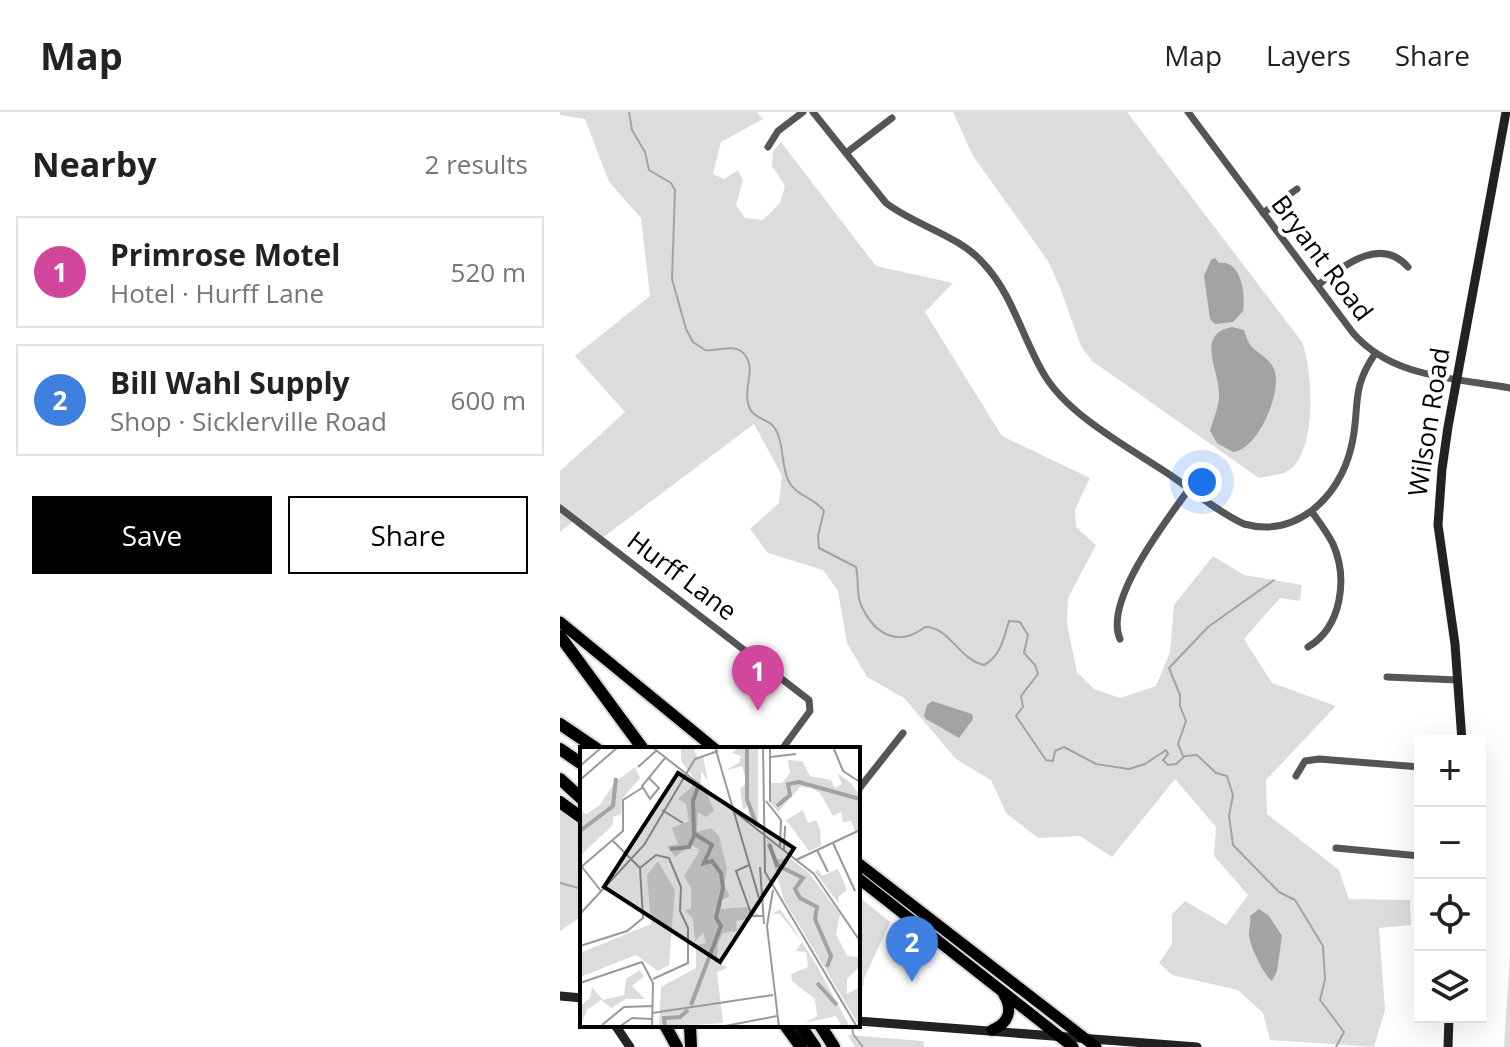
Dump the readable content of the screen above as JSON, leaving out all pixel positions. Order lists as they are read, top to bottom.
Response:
{
  "streets": {
    "street": ["Bryant Road", "Wilson Road", "Hurff Lane"]
  },
  "crossings": [
    ["Bryant Road", "Wilson Road"]
  ],
  "page": {
    "header": "Map",
    "nav": ["Map", "Layers", "Share"],
    "heading": ["Nearby", "2 results"],
    "list": [
      {
        "mark": "1",
        "name": "Primrose Motel",
        "note": "Hotel · Hurff Lane",
        "value": "520 m"
      },
      {
        "mark": "2",
        "name": "Bill Wahl Supply",
        "note": "Shop · Sicklerville Road",
        "value": "600 m"
      }
    ],
    "buttons": ["Save", "Share"],
    "pins": ["1", "2"],
    "map_buttons": ["+", "−"]
  }
}
